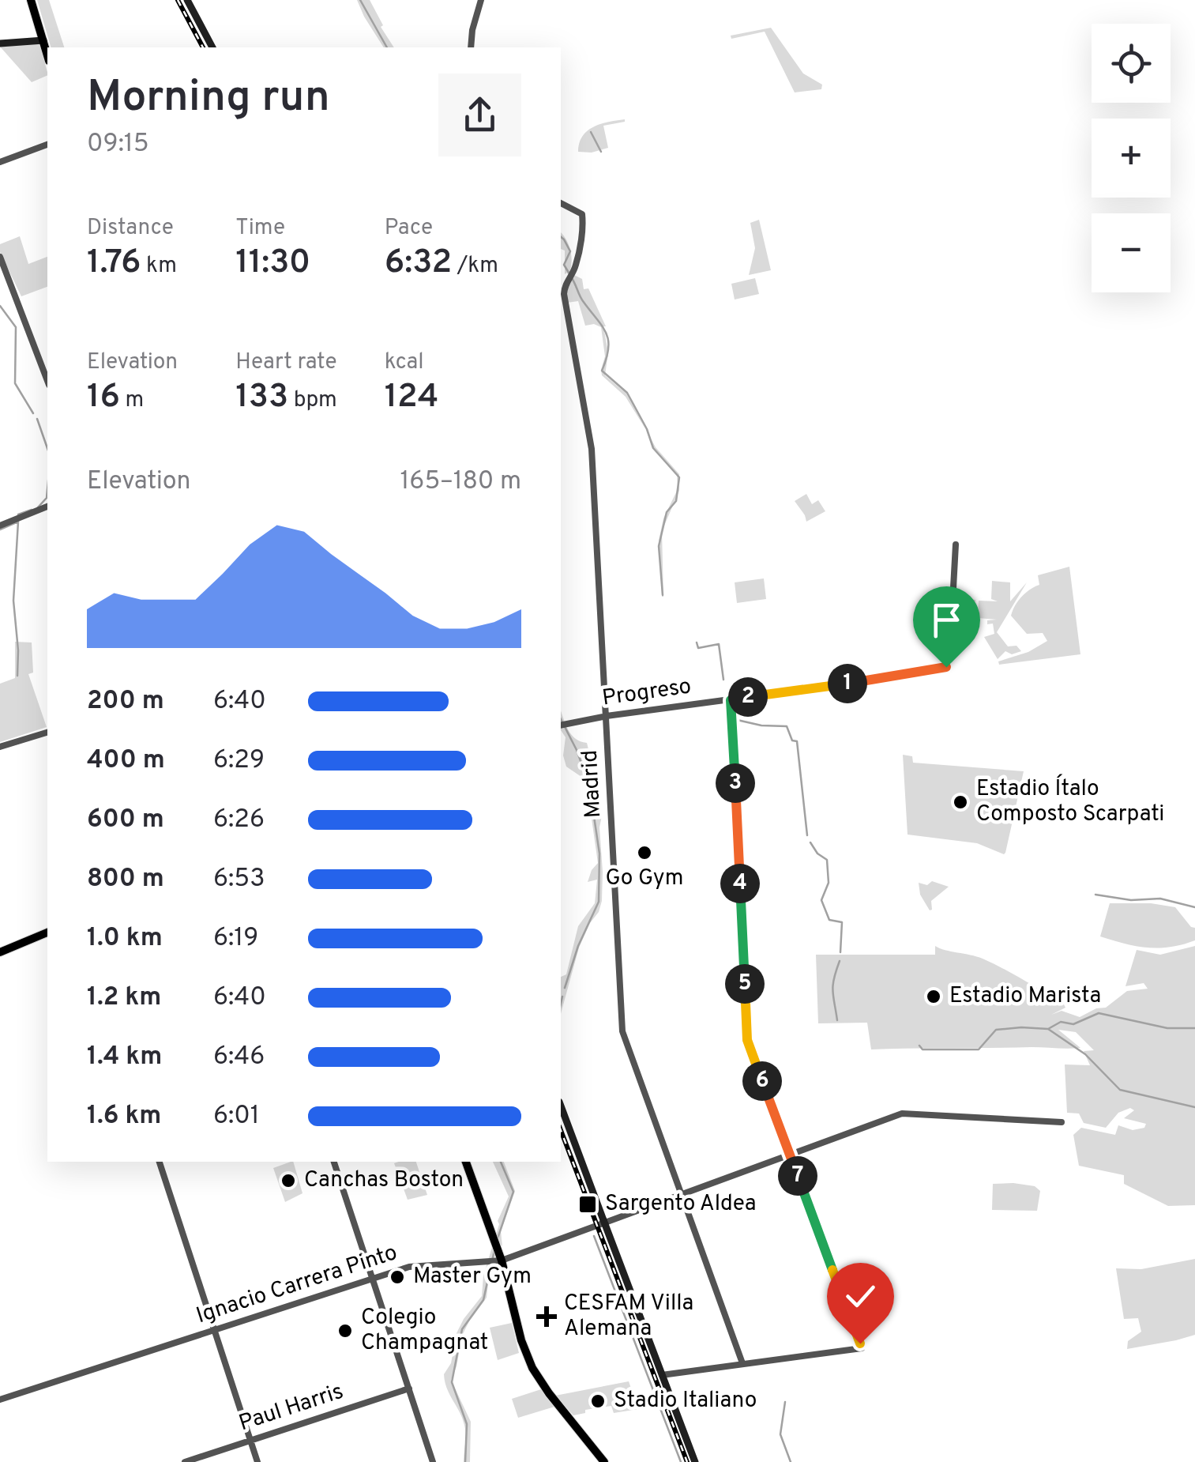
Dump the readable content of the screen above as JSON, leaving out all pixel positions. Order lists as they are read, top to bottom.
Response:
{
  "streets": {
    "street": [
      "Progreso",
      "Madrid",
      "Ignacio Carrera Pinto",
      "Paul Harris"
    ]
  },
  "crossings": [
    ["Progreso", "Madrid"],
    ["Madrid", "Ignacio Carrera Pinto"]
  ],
  "places": {
    "other": [
      "Estadio Ítalo Composto Scarpati",
      "Go Gym",
      "Estadio Marista",
      "Canchas Boston",
      "Master Gym",
      "Colegio Champagnat",
      "Stadio Italiano"
    ],
    "transit": ["Sargento Aldea"],
    "health": ["CESFAM Villa Alemana"]
  },
  "page": {
    "map_buttons": ["+", "−"],
    "heading": ["Morning run", "09:15"],
    "stats": [
      ["Distance", "1.76 km"],
      ["Time", "11:30"],
      ["Pace", "6:32 /km"],
      ["Elevation", "16 m"],
      ["Heart rate", "133 bpm"],
      ["kcal", "124"]
    ],
    "chart": ["Elevation", "165–180 m"],
    "pins": [
      "1",
      "2",
      "3",
      "4",
      "5",
      "6",
      "7"
    ],
    "list": [
      {
        "name": "200 m",
        "note": "6:40"
      },
      {
        "name": "400 m",
        "note": "6:29"
      },
      {
        "name": "600 m",
        "note": "6:26"
      },
      {
        "name": "800 m",
        "note": "6:53"
      },
      {
        "name": "1.0 km",
        "note": "6:19"
      },
      {
        "name": "1.2 km",
        "note": "6:40"
      },
      {
        "name": "1.4 km",
        "note": "6:46"
      },
      {
        "name": "1.6 km",
        "note": "6:01"
      }
    ]
  }
}
